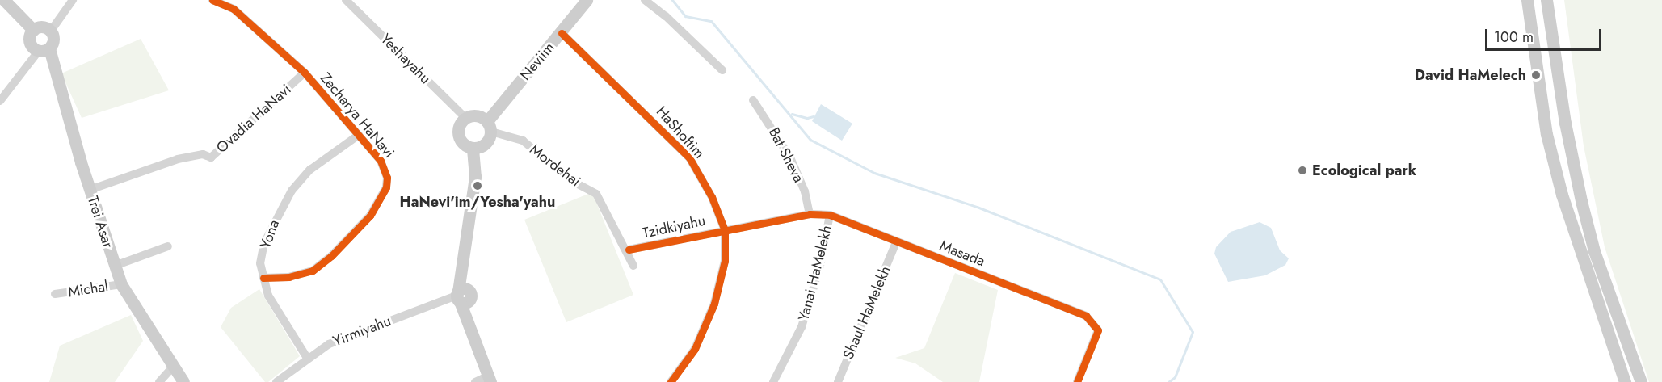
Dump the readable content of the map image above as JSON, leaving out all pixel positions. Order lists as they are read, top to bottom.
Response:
{
  "streets": {
    "street": [
      "Yeshayahu",
      "Neviim",
      "Zecharya HaNavi",
      "Ovadia HaNavi",
      "HaShoftim",
      "Bat Sheva",
      "Mordehai",
      "Trei Asar",
      "Tzidkiyahu",
      "Yona",
      "Masada",
      "Yanai HaMelekh",
      "Michal",
      "Shaul HaMelekh",
      "Yirmiyahu"
    ]
  },
  "crossings": [
    ["Yeshayahu", "Neviim"],
    ["Yeshayahu", "Mordehai"],
    ["Neviim", "HaShoftim"],
    ["Neviim", "Mordehai"],
    ["Zecharya HaNavi", "Ovadia HaNavi"],
    ["Zecharya HaNavi", "Yona"],
    ["Ovadia HaNavi", "Trei Asar"],
    ["HaShoftim", "Tzidkiyahu"],
    ["Bat Sheva", "Tzidkiyahu"],
    ["Bat Sheva", "Masada"],
    ["Mordehai", "Tzidkiyahu"],
    ["Trei Asar", "Michal"],
    ["Tzidkiyahu", "Masada"],
    ["Yona", "Yirmiyahu"],
    ["Masada", "Yanai HaMelekh"],
    ["Masada", "Shaul HaMelekh"]
  ],
  "places": ["David HaMelech", "Ecological park", "HaNevi'im/Yesha'yahu"],
  "scale_bar": "100 m"
}
